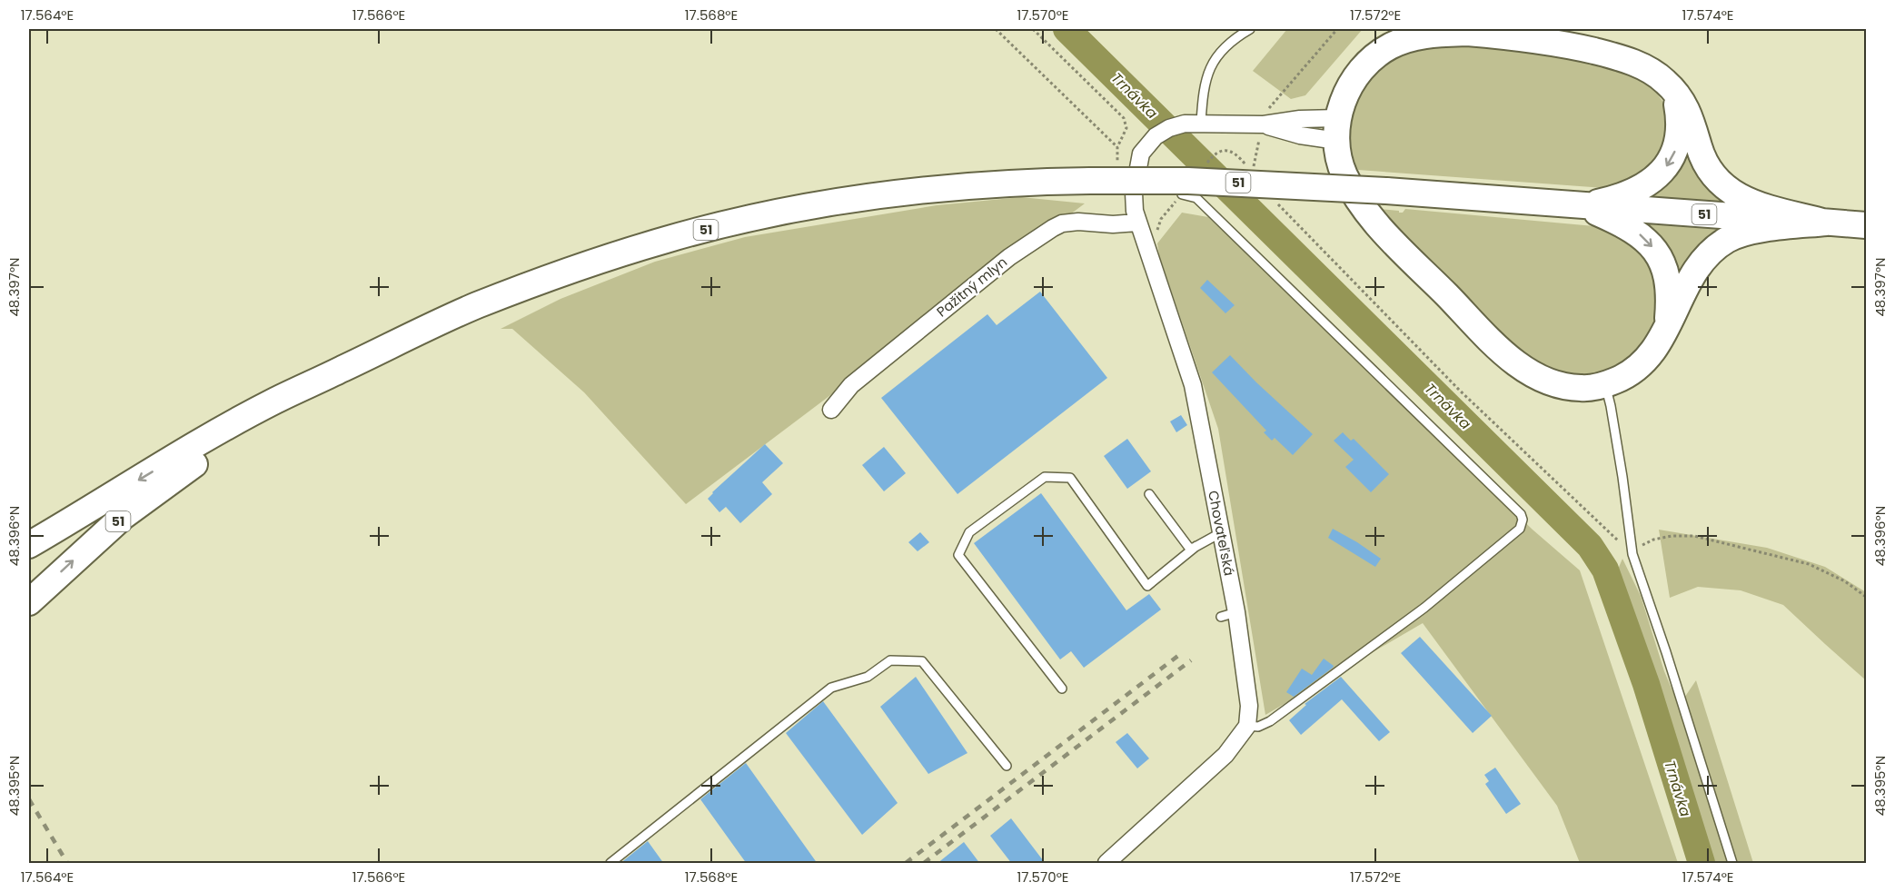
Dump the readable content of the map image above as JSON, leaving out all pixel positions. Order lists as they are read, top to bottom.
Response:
{
  "streets": {
    "main road": ["51"],
    "street": ["Pažitný mlyn", "Chovateľská"]
  },
  "crossings": [
    ["Pažitný mlyn", "Chovateľská"]
  ],
  "water": ["Trnávka"],
  "coordinates": [
    "17.564°E",
    "17.566°E",
    "17.568°E",
    "17.570°E",
    "17.572°E",
    "17.574°E",
    "48.397°N",
    "48.396°N",
    "48.395°N"
  ]
}
